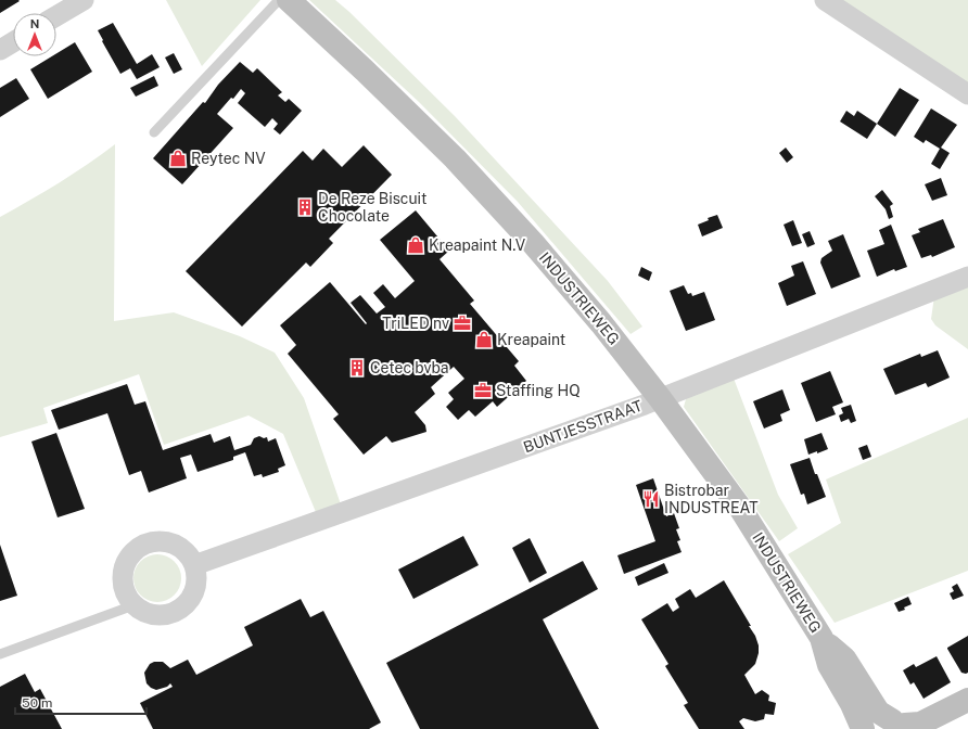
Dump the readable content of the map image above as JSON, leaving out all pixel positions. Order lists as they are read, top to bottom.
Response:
{
  "streets": {
    "main road": ["INDUSTRIEWEG"],
    "street": ["BUNTJESSTRAAT"]
  },
  "crossings": [
    ["INDUSTRIEWEG", "BUNTJESSTRAAT"]
  ],
  "places": {
    "shop": ["Reytec NV", "Kreapaint N.V", "Kreapaint"],
    "building": ["De Reze Biscuit Chocolate", "Cetec bvba"],
    "office": ["TriLED nv", "Staffing HQ"],
    "restaurant": ["Bistrobar INDUSTREAT"]
  },
  "scale_bar": "50 m",
  "north": "top"
}
